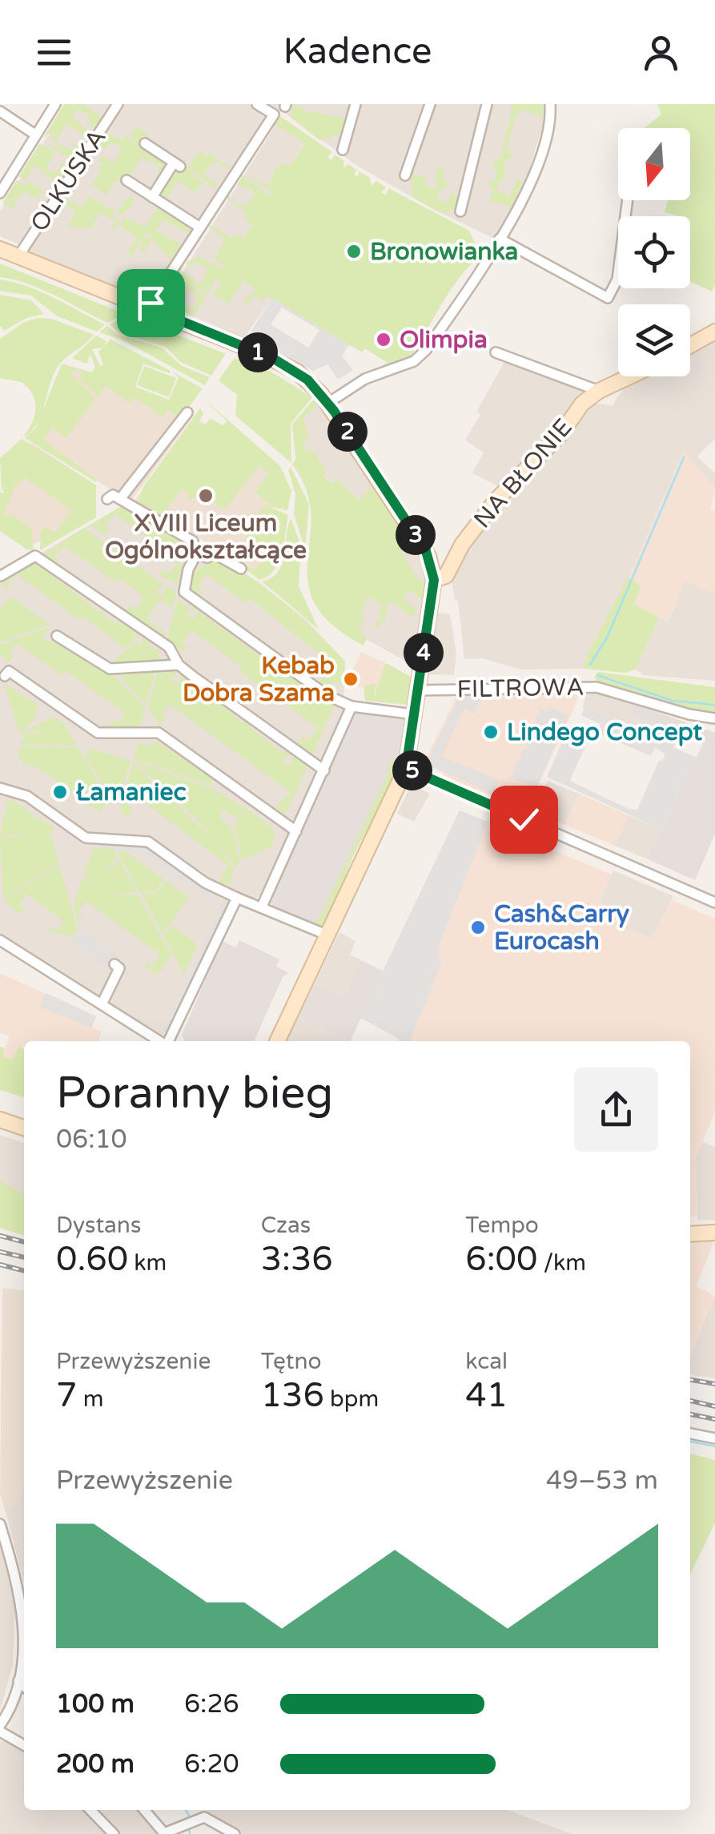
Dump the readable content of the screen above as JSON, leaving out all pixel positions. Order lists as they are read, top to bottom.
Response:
{
  "streets": {
    "street": ["OLKUSKA", "NA BŁONIE", "FILTROWA"]
  },
  "places": [
    "Bronowianka",
    "Olimpia",
    "XVIII Liceum Ogólnokształcące",
    "Kebab Dobra Szama",
    "Lindego Concept",
    "Łamaniec",
    "Cash&Carry Eurocash"
  ],
  "north": "bottom",
  "page": {
    "header": "Kadence",
    "pins": [
      "1",
      "2",
      "3",
      "4",
      "5"
    ],
    "heading": ["Poranny bieg", "06:10"],
    "stats": [
      ["Dystans", "0.60 km"],
      ["Czas", "3:36"],
      ["Tempo", "6:00 /km"],
      ["Przewyższenie", "7 m"],
      ["Tętno", "136 bpm"],
      ["kcal", "41"]
    ],
    "chart": ["Przewyższenie", "49–53 m"],
    "list": [
      {
        "name": "100 m",
        "note": "6:26"
      },
      {
        "name": "200 m",
        "note": "6:20"
      }
    ]
  }
}
